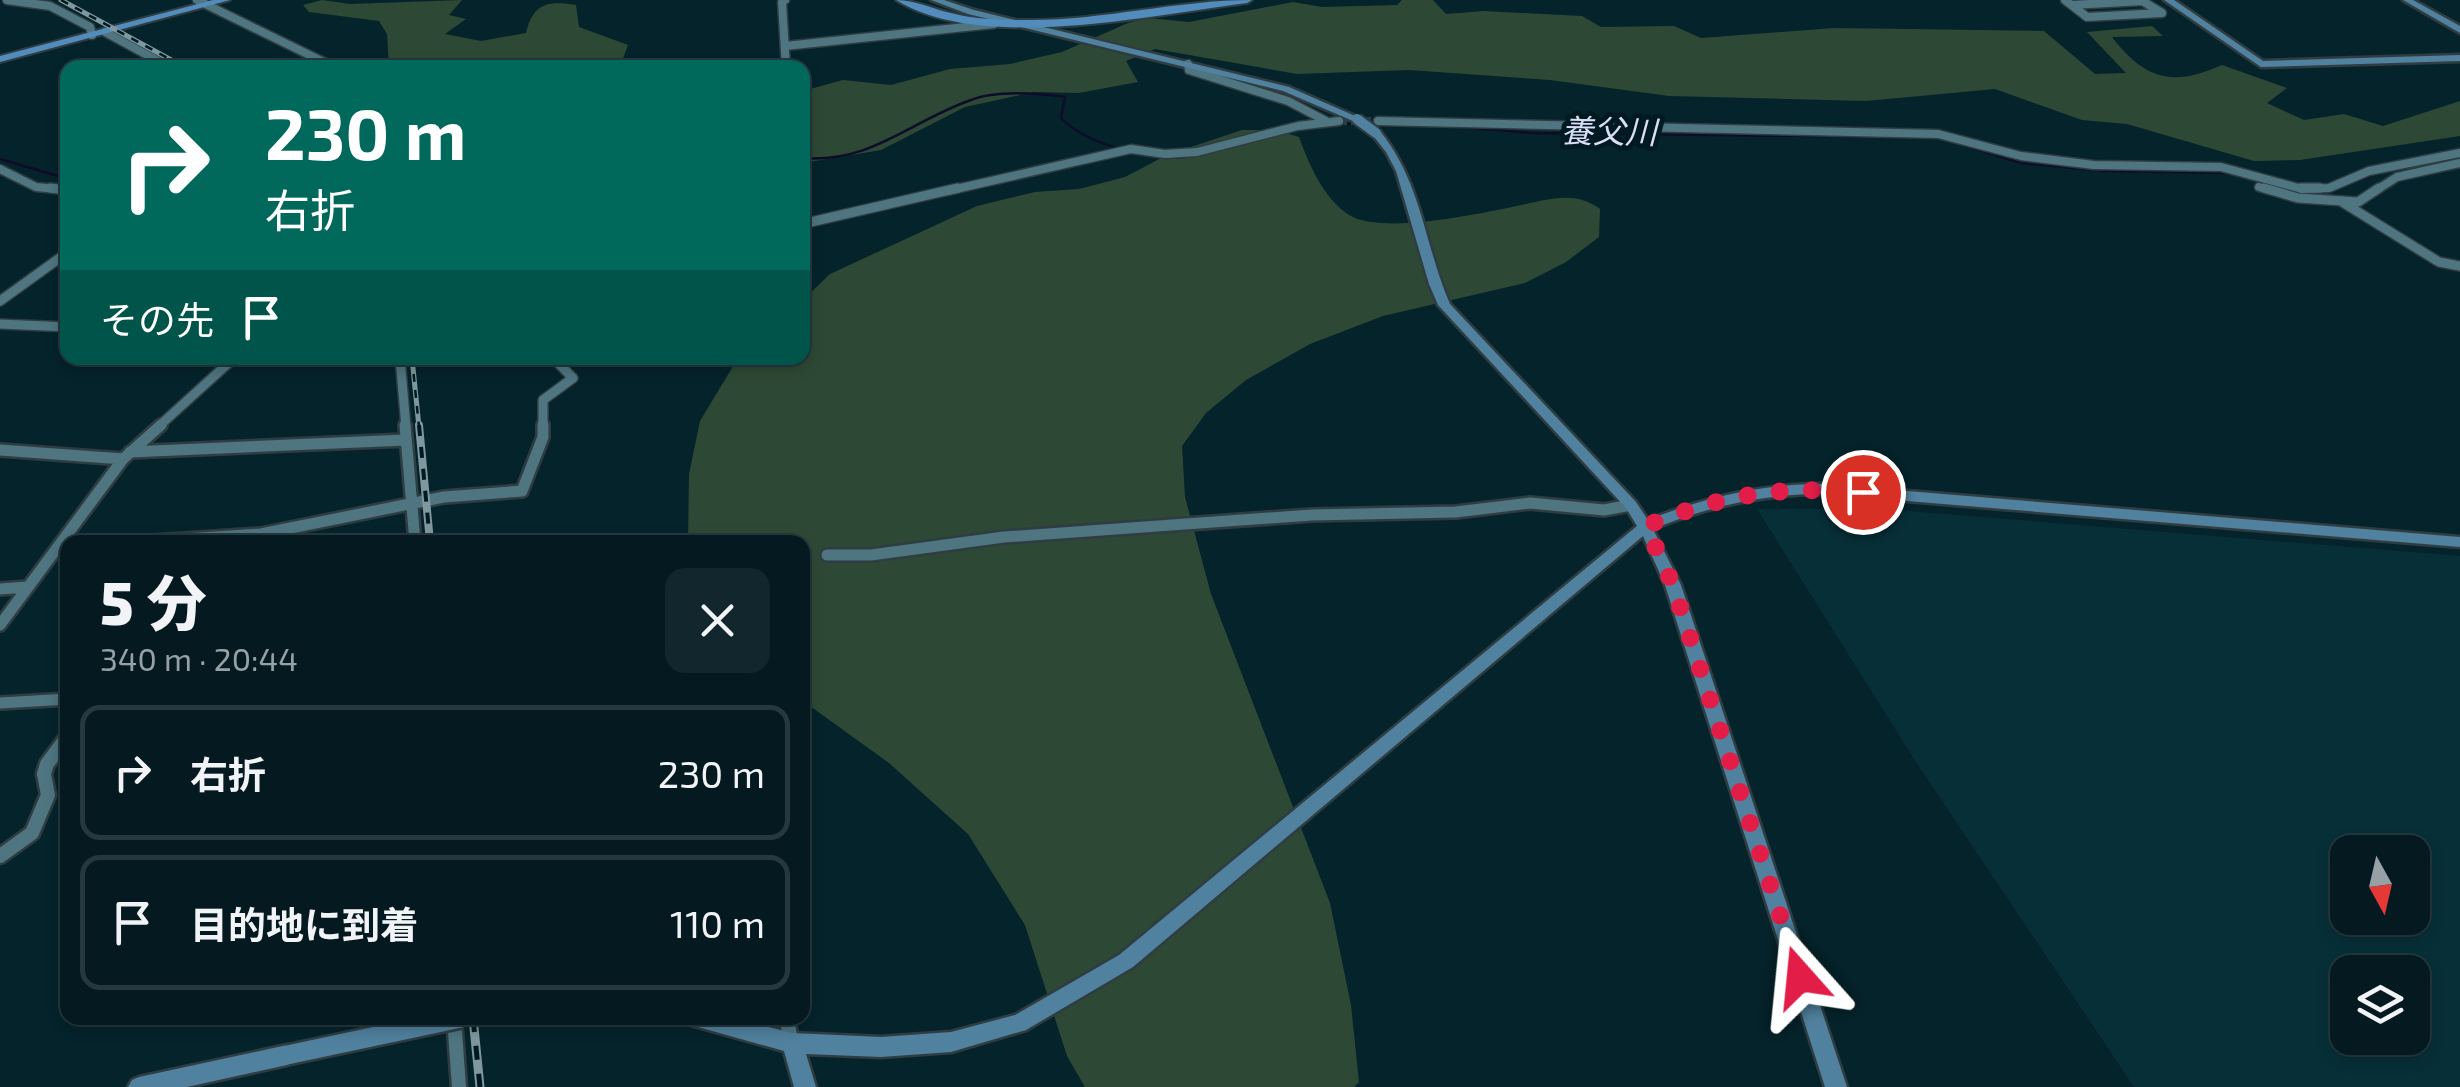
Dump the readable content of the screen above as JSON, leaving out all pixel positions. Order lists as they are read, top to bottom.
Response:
{
  "water": ["養父川"],
  "north": "bottom",
  "page": {
    "turn": ["230 m", "右折"],
    "then": "その先",
    "heading": ["5 分", "340 m · 20:44"],
    "list": [
      {
        "name": "右折",
        "value": "230 m"
      },
      {
        "name": "目的地に到着",
        "value": "110 m"
      }
    ]
  }
}
